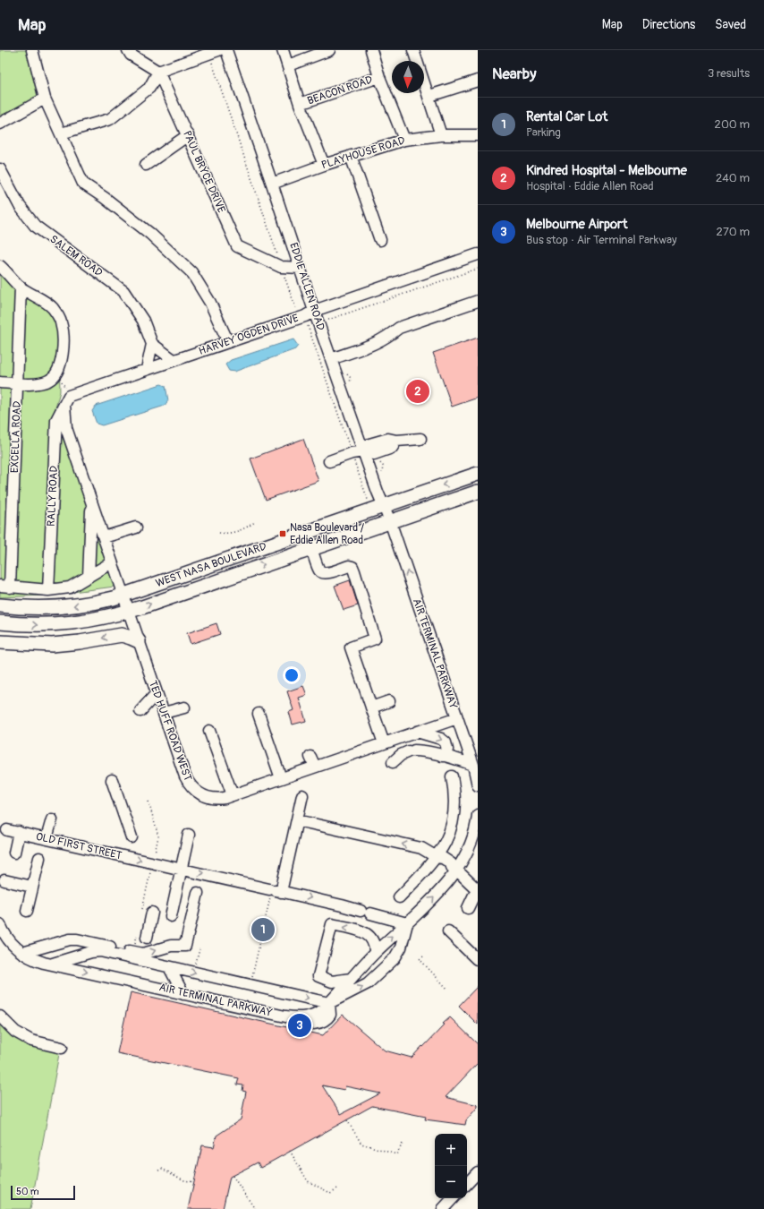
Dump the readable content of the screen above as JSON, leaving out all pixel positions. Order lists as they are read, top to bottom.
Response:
{
  "streets": {
    "main road": ["WEST NASA BOULEVARD"],
    "street": [
      "BEACON ROAD",
      "PLAYHOUSE ROAD",
      "PAUL BRYCE DRIVE",
      "SALEM ROAD",
      "EDDIE ALLEN ROAD",
      "HARVEY OGDEN DRIVE",
      "EXCELLA ROAD",
      "RALLY ROAD",
      "AIR TERMINAL PARKWAY",
      "TED HUFF ROAD WEST",
      "OLD FIRST STREET"
    ]
  },
  "crossings": [
    ["PLAYHOUSE ROAD", "EDDIE ALLEN ROAD"],
    ["PAUL BRYCE DRIVE", "EDDIE ALLEN ROAD"],
    ["EDDIE ALLEN ROAD", "HARVEY OGDEN DRIVE"],
    ["EDDIE ALLEN ROAD", "WEST NASA BOULEVARD"],
    ["EDDIE ALLEN ROAD", "AIR TERMINAL PARKWAY"],
    ["HARVEY OGDEN DRIVE", "RALLY ROAD"],
    ["HARVEY OGDEN DRIVE", "TED HUFF ROAD WEST"],
    ["RALLY ROAD", "TED HUFF ROAD WEST"],
    ["WEST NASA BOULEVARD", "AIR TERMINAL PARKWAY"],
    ["WEST NASA BOULEVARD", "TED HUFF ROAD WEST"],
    ["AIR TERMINAL PARKWAY", "TED HUFF ROAD WEST"],
    ["AIR TERMINAL PARKWAY", "OLD FIRST STREET"]
  ],
  "places": {
    "transit": ["Nasa Boulevard / Eddie Allen Road"]
  },
  "scale_bar": "50 m",
  "north": "bottom",
  "page": {
    "header": "Map",
    "nav": ["Map", "Directions", "Saved"],
    "heading": ["Nearby", "3 results"],
    "list": [
      {
        "mark": "1",
        "name": "Rental Car Lot",
        "note": "Parking",
        "value": "200 m"
      },
      {
        "mark": "2",
        "name": "Kindred Hospital - Melbourne",
        "note": "Hospital · Eddie Allen Road",
        "value": "240 m"
      },
      {
        "mark": "3",
        "name": "Melbourne Airport",
        "note": "Bus stop · Air Terminal Parkway",
        "value": "270 m"
      }
    ],
    "pins": ["2", "1", "3"],
    "map_buttons": ["+", "−"],
    "scale": "50 m"
  }
}
